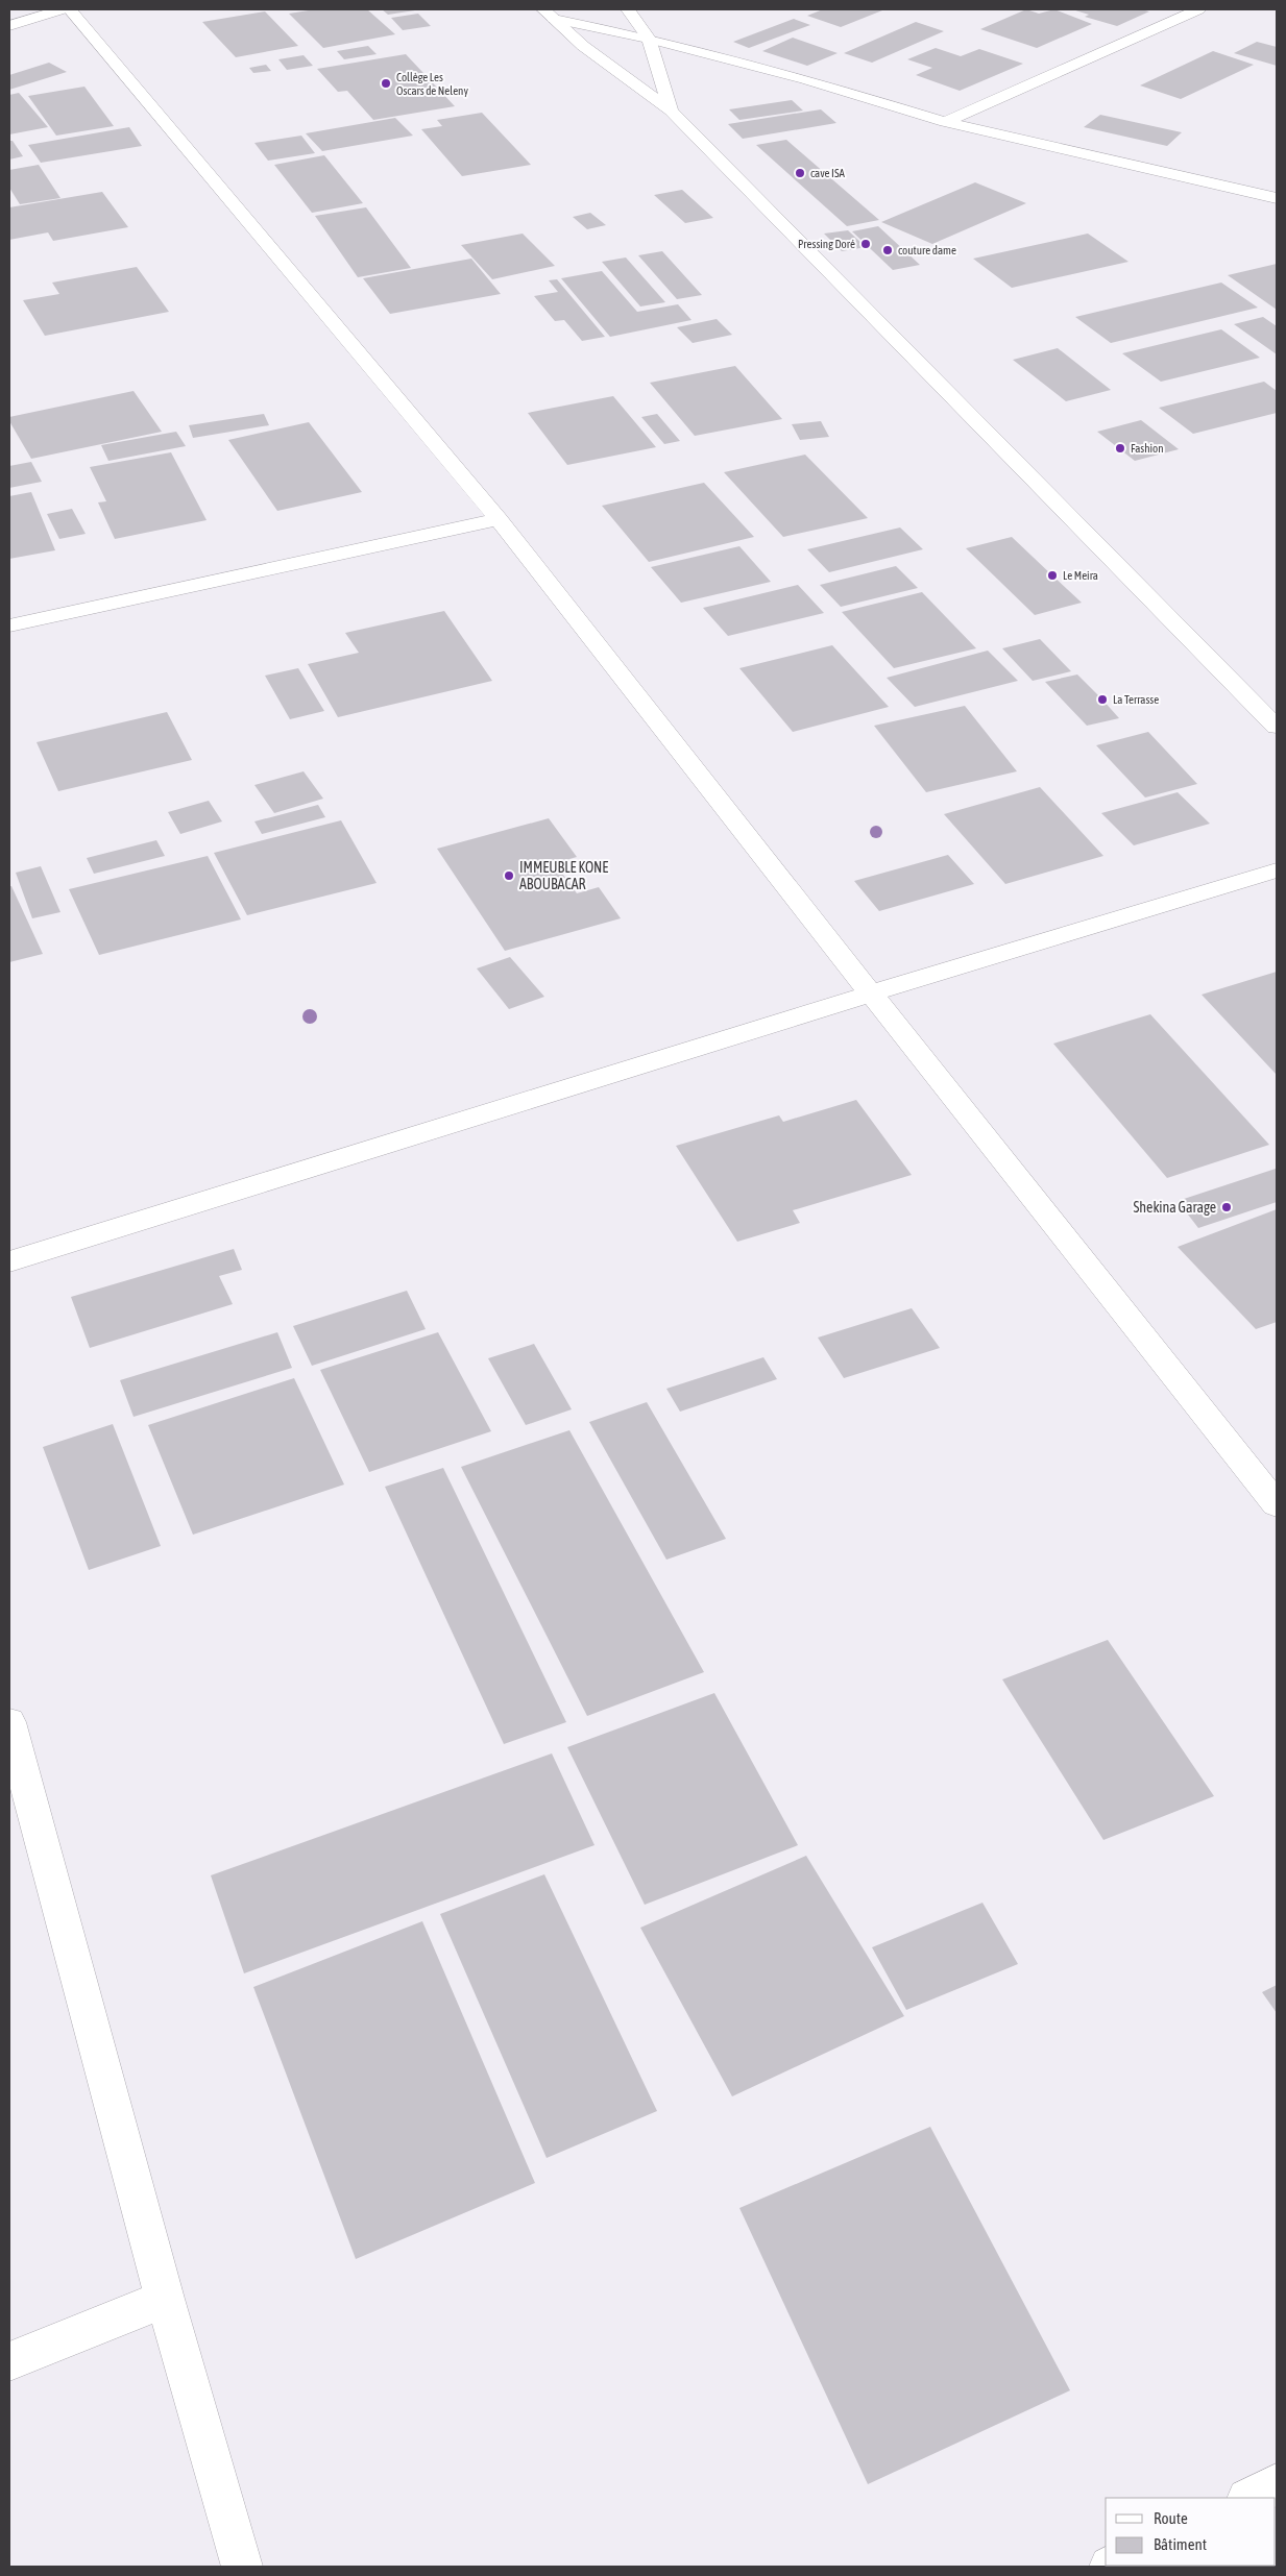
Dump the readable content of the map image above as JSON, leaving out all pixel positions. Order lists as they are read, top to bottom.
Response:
{
  "places": [
    "Collège Les Oscars de Neleny",
    "cave ISA",
    "Pressing Doré",
    "couture dame",
    "Fashion",
    "Le Meira",
    "La Terrasse",
    "IMMEUBLE KONE ABOUBACAR",
    "Shekina Garage"
  ],
  "legend": ["Route", "Bâtiment"]
}
